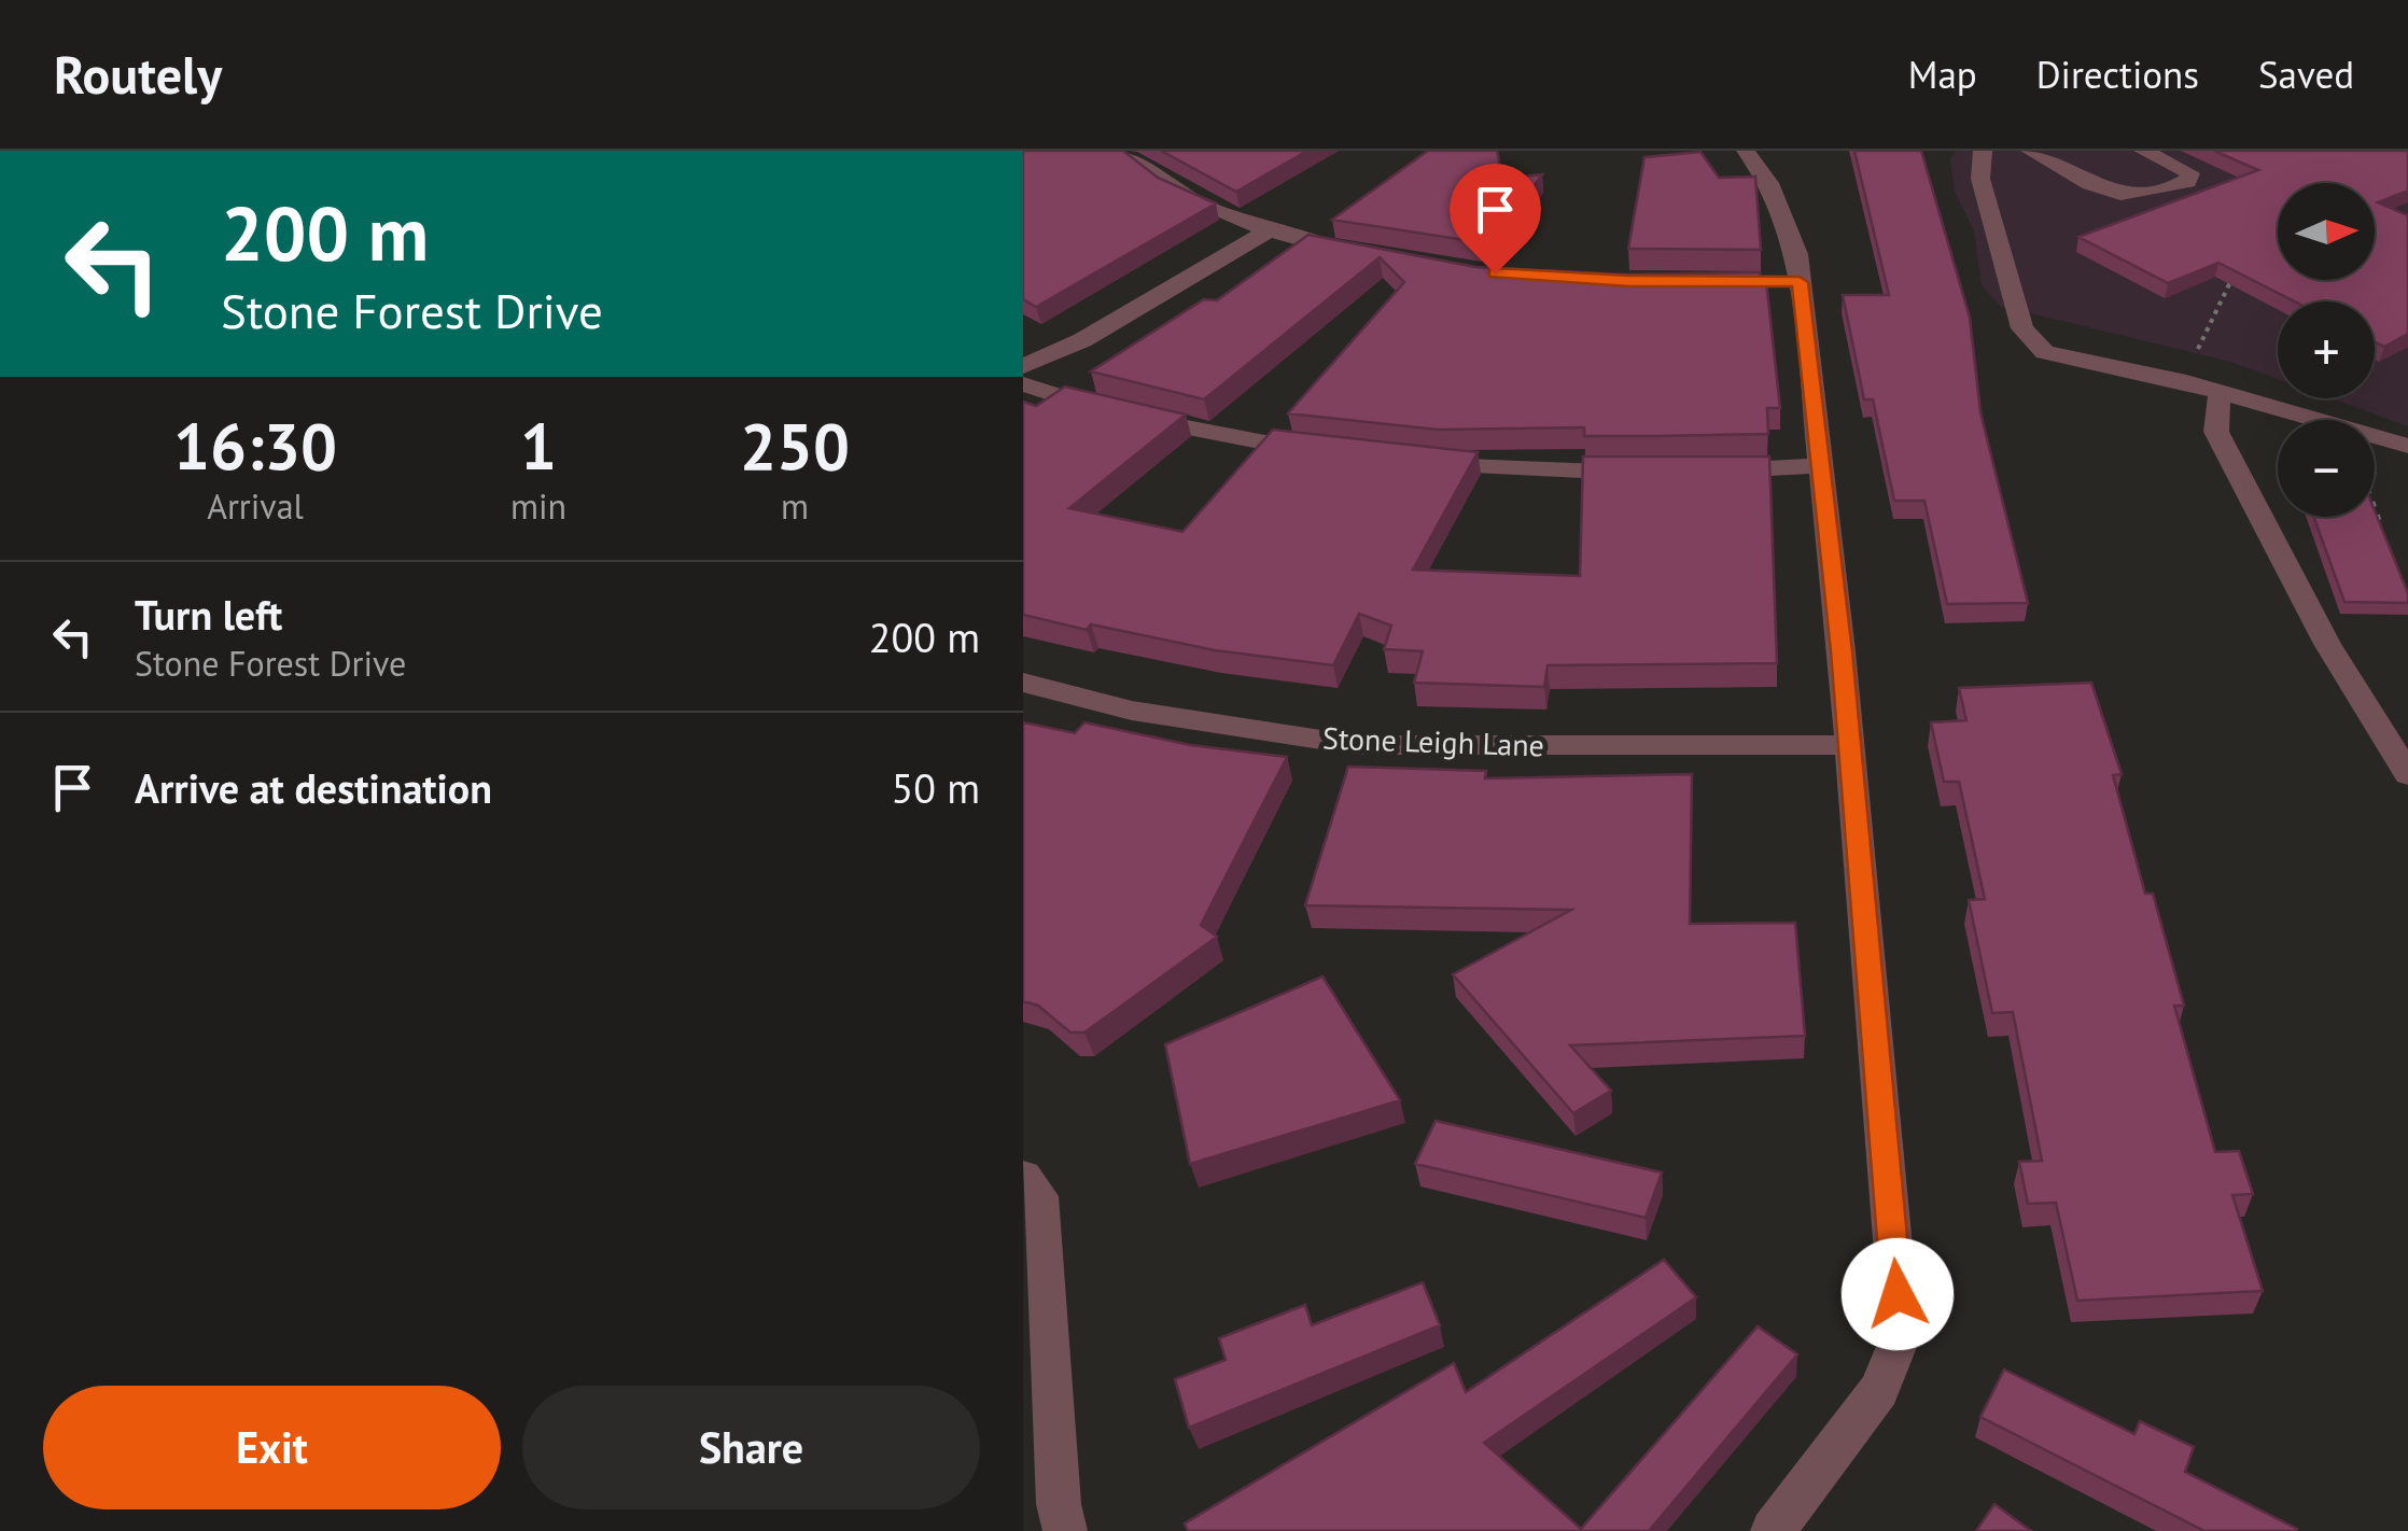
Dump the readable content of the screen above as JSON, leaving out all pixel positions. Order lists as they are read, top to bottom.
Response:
{
  "streets": {
    "street": ["Stone Leigh Lane"]
  },
  "north": "right",
  "page": {
    "header": "Routely",
    "nav": ["Map", "Directions", "Saved"],
    "turn": ["200 m", "Stone Forest Drive"],
    "map_buttons": ["+", "−"],
    "eta": [
      "16:30",
      "Arrival",
      "1",
      "min",
      "250",
      "m"
    ],
    "list": [
      {
        "name": "Turn left",
        "note": "Stone Forest Drive",
        "value": "200 m"
      },
      {
        "name": "Arrive at destination",
        "value": "50 m"
      }
    ],
    "buttons": ["Exit", "Share"]
  }
}
